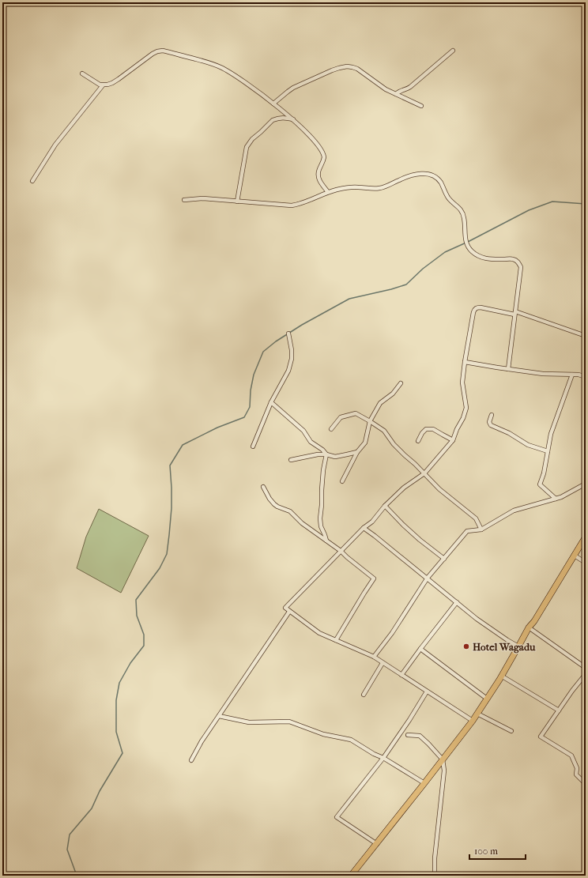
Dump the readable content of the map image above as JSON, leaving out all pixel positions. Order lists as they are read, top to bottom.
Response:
{
  "places": ["Hotel Wagadu"],
  "scale_bar": "100 m"
}
